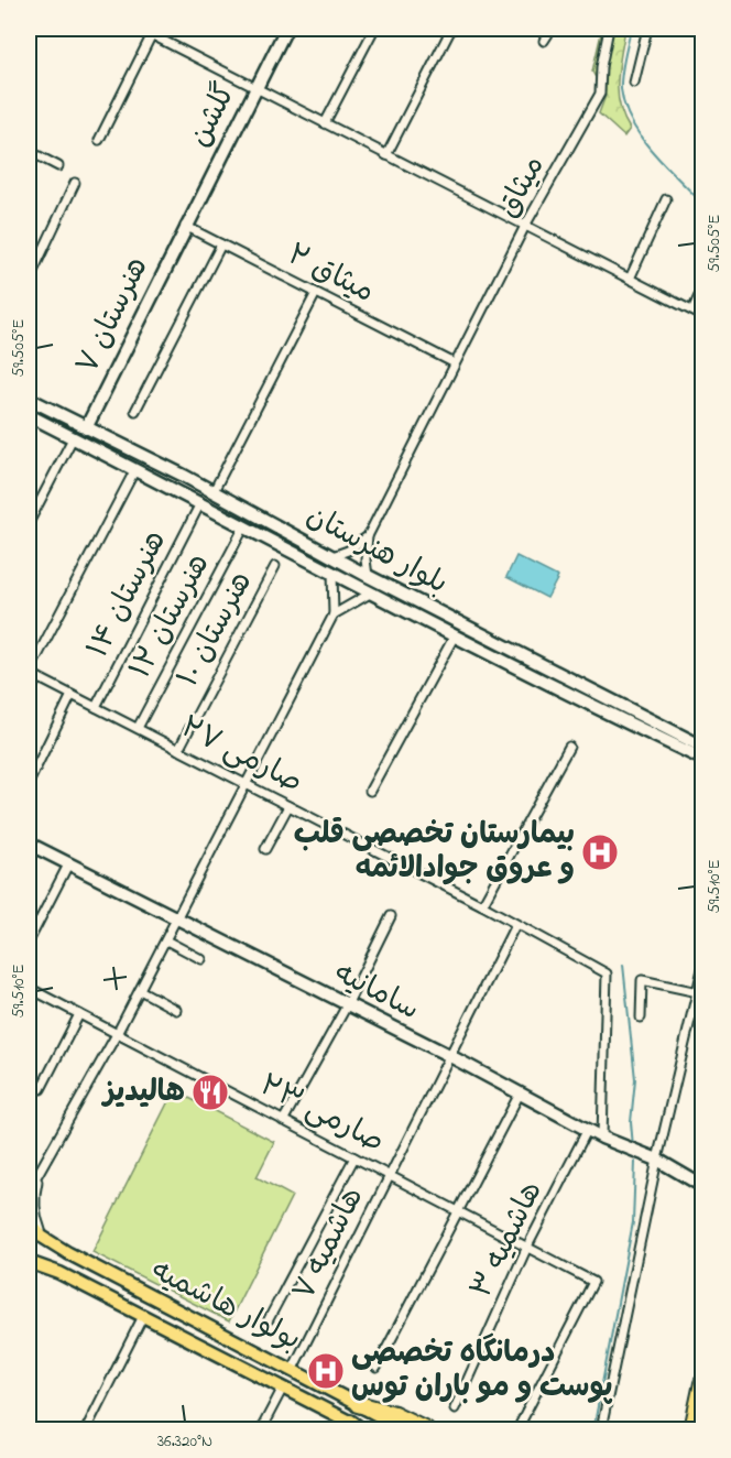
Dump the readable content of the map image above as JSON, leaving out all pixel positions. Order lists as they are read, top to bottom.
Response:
{
  "streets": {
    "main road": [
      "گلشن",
      "هنرستان ۷",
      "بلوار هنرستان",
      "سامانیه",
      "بولوار هاشمیه"
    ],
    "street": [
      "میثاق",
      "میثاق ۲",
      "هنرستان ۱۴",
      "هنرستان ۱۲",
      "هنرستان ۱۰",
      "صارمی ۲۷",
      "صارمی ۲۳",
      "هاشمیه ۳",
      "هاشمیه ۷"
    ]
  },
  "crossings": [
    ["گلشن", "میثاق ۲"],
    ["گلشن", "هنرستان ۷"],
    ["میثاق", "میثاق ۲"],
    ["میثاق ۲", "هنرستان ۷"],
    ["هنرستان ۷", "بلوار هنرستان"],
    ["بلوار هنرستان", "هنرستان ۱۴"],
    ["بلوار هنرستان", "هنرستان ۱۲"],
    ["هنرستان ۱۴", "صارمی ۲۷"],
    ["هنرستان ۱۲", "صارمی ۲۷"],
    ["هنرستان ۱۰", "صارمی ۲۷"],
    ["صارمی ۲۷", "سامانیه"],
    ["صارمی ۲۷", "هاشمیه ۷"],
    ["سامانیه", "هاشمیه ۳"],
    ["سامانیه", "هاشمیه ۷"],
    ["صارمی ۲۳", "هاشمیه ۳"],
    ["صارمی ۲۳", "هاشمیه ۷"],
    ["هاشمیه ۷", "بولوار هاشمیه"]
  ],
  "places": {
    "hospital": ["بیمارستان تخصصی قلب و عروق جوادالائمه", "درمانگاه تخصصی پوست و مو باران توس"],
    "restaurant": ["هالیدیز"]
  },
  "coordinates": ["59.505°E", "59.510°E", "36.320°N"]
}
